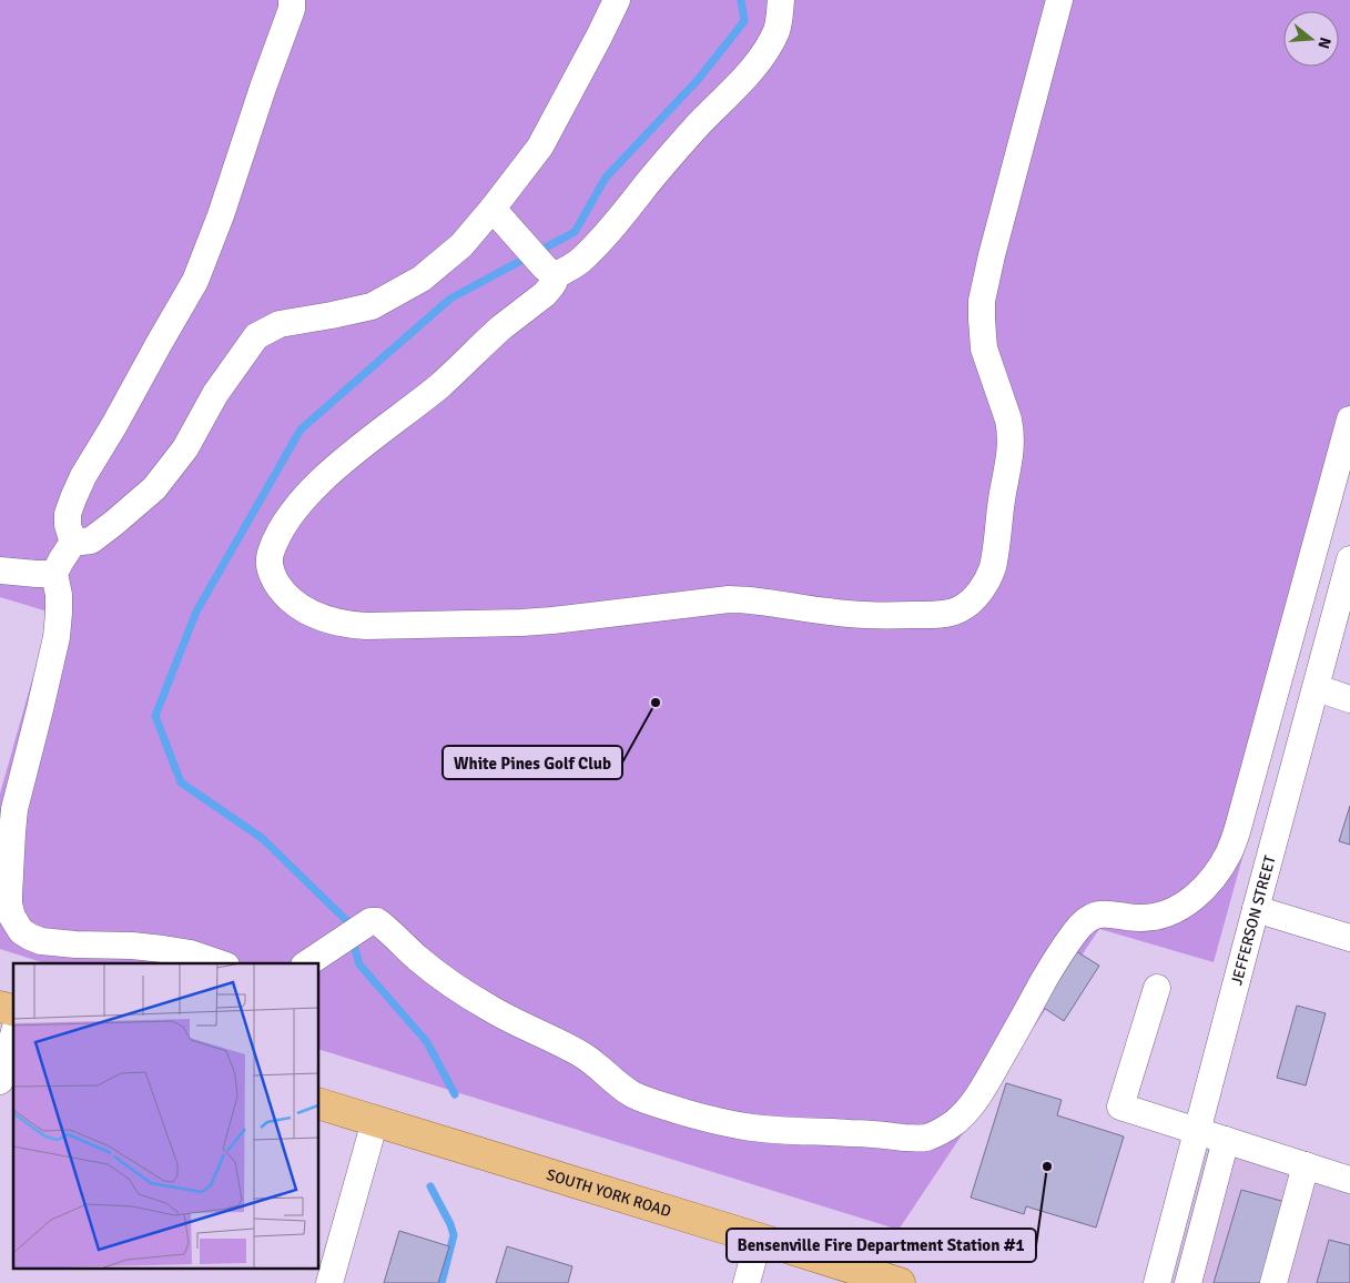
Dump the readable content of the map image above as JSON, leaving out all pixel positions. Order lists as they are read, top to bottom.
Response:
{
  "streets": {
    "main road": ["SOUTH YORK ROAD"],
    "street": ["JEFFERSON STREET"]
  },
  "places": ["White Pines Golf Club", "Bensenville Fire Department Station #1"],
  "north": "right"
}
